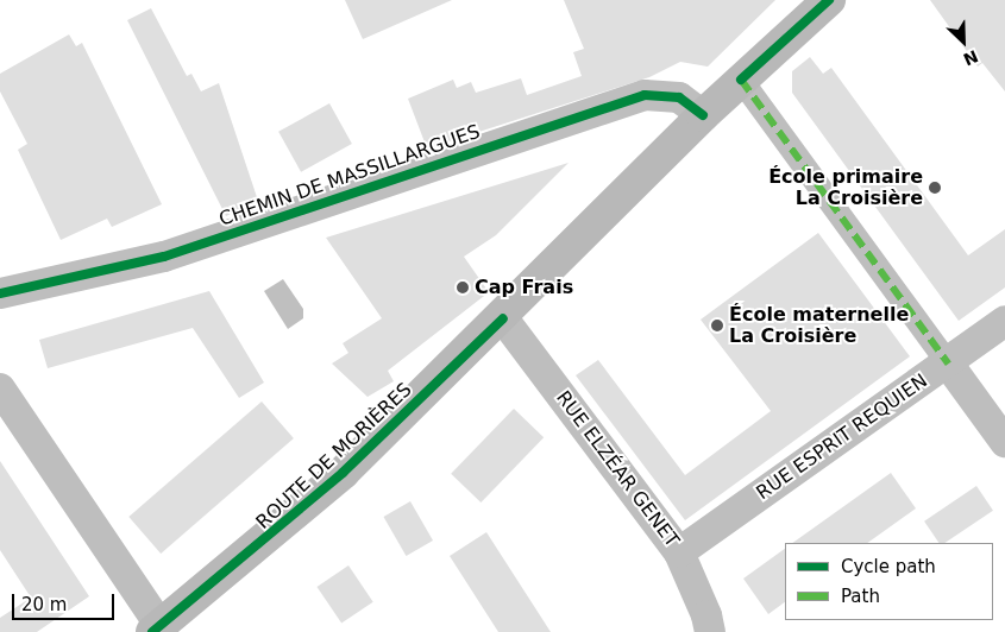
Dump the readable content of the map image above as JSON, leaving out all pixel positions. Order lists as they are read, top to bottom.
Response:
{
  "streets": {
    "main road": ["ROUTE DE MORIÈRES"],
    "street": ["CHEMIN DE MASSILLARGUES", "RUE ESPRIT REQUIEN", "RUE ELZÉAR GENET"]
  },
  "crossings": [
    ["CHEMIN DE MASSILLARGUES", "ROUTE DE MORIÈRES"],
    ["RUE ESPRIT REQUIEN", "RUE ELZÉAR GENET"],
    ["ROUTE DE MORIÈRES", "RUE ELZÉAR GENET"]
  ],
  "places": ["École primaire La Croisière", "Cap Frais", "École maternelle La Croisière"],
  "legend": ["Cycle path", "Path"],
  "scale_bar": "20 m",
  "north": "bottom right"
}
